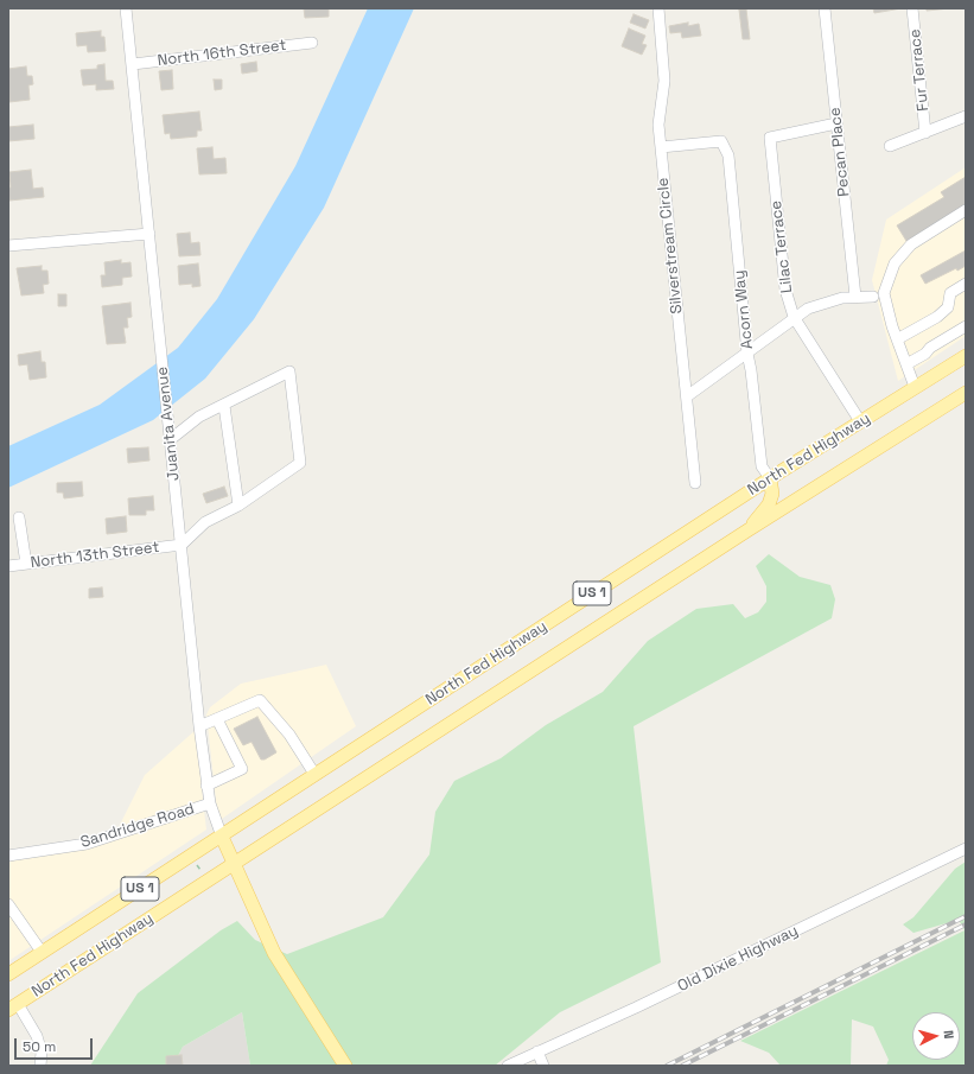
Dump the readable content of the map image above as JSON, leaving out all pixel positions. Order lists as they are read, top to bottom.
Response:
{
  "streets": {
    "main road": ["North Fed Highway", "US 1"],
    "street": [
      "North 16th Street",
      "Fur Terrace",
      "Pecan Place",
      "Silverstream Circle",
      "Lilac Terrace",
      "Acorn Way",
      "Juanita Avenue",
      "North 13th Street",
      "Sandridge Road",
      "Old Dixie Highway"
    ]
  },
  "crossings": [
    ["North 16th Street", "Juanita Avenue"],
    ["Pecan Place", "Lilac Terrace"],
    ["Silverstream Circle", "Acorn Way"],
    ["Lilac Terrace", "North Fed Highway"],
    ["Acorn Way", "North Fed Highway"],
    ["Juanita Avenue", "North Fed Highway"],
    ["Juanita Avenue", "North 13th Street"],
    ["Juanita Avenue", "Sandridge Road"]
  ],
  "scale_bar": "50 m",
  "north": "right"
}
